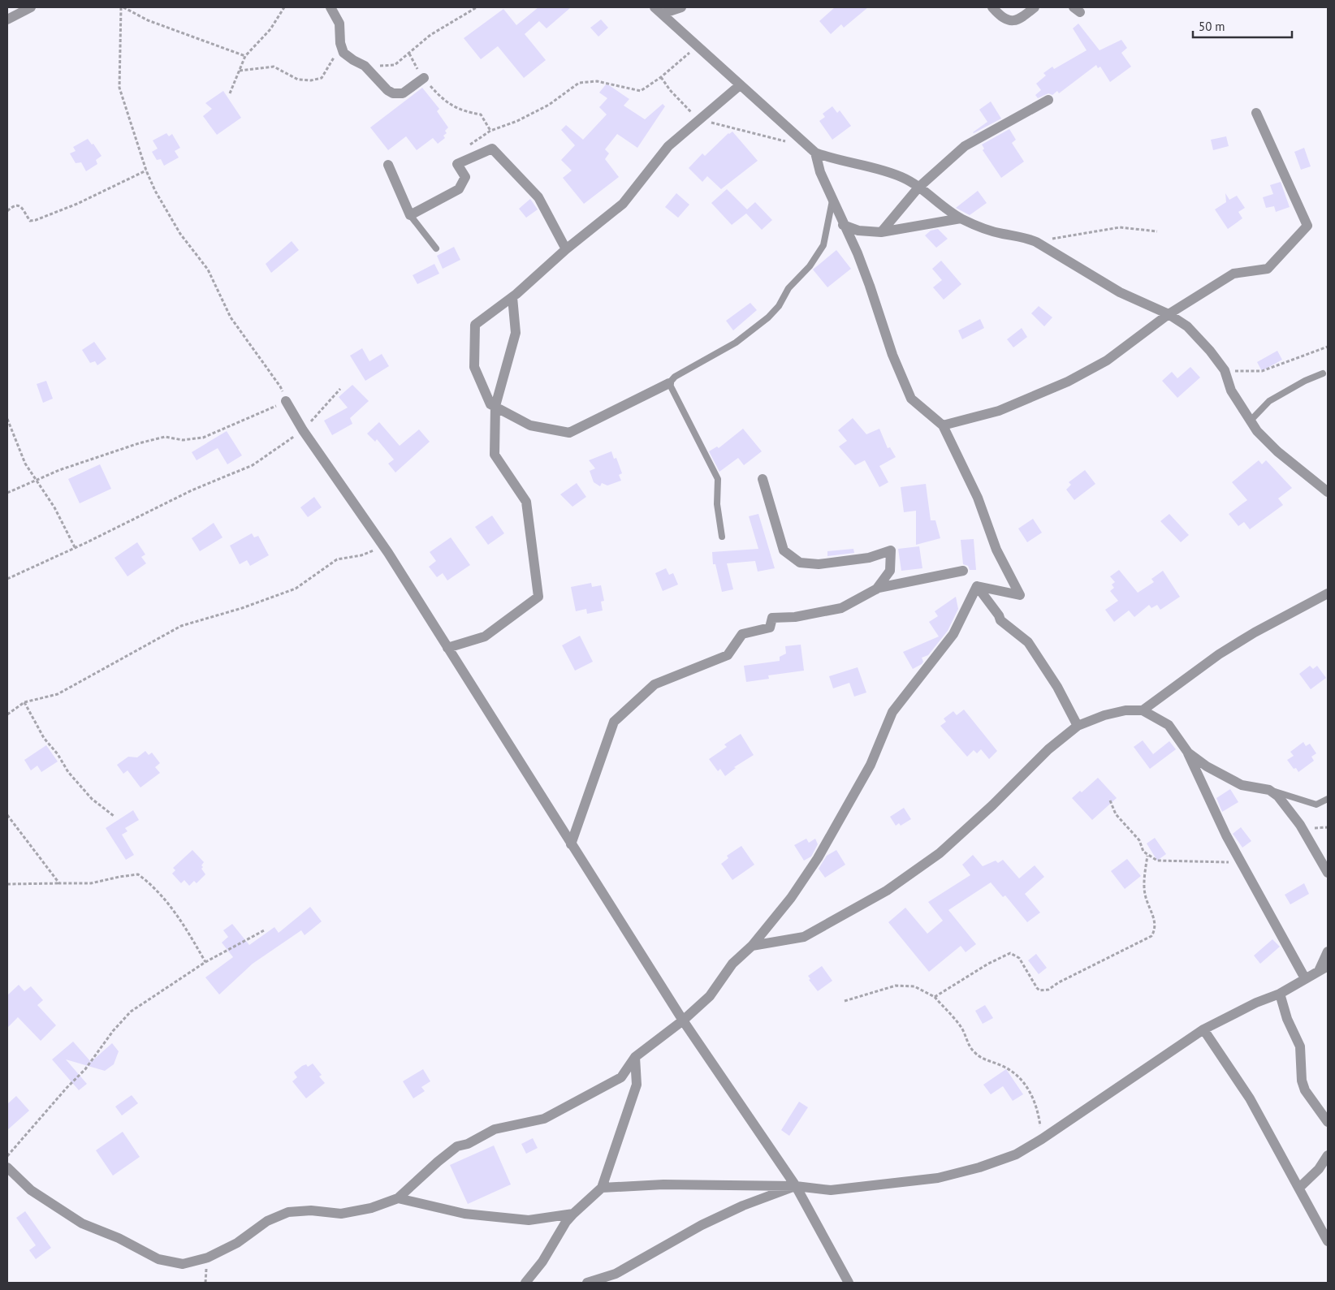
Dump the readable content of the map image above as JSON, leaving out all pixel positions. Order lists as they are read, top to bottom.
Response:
{
  "scale_bar": "50 m"
}
